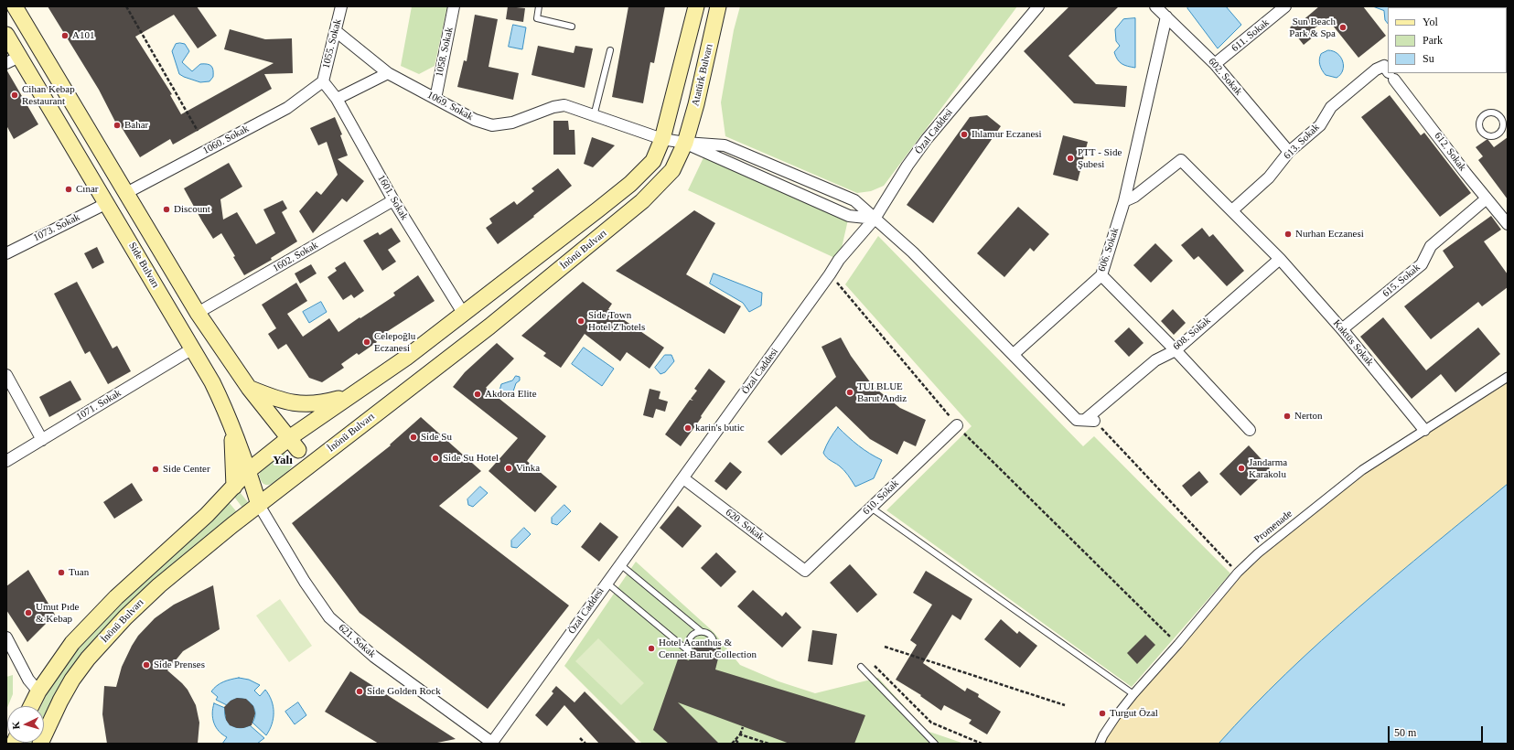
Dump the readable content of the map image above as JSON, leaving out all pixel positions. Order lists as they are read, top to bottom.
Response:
{
  "streets": {
    "main road": ["Atatürk Bulvarı", "İnönü Bulvarı", "Side Bulvarı"],
    "street": [
      "611. Sokak",
      "1055. Sokak",
      "1058. Sokak",
      "602. Sokak",
      "1069. Sokak",
      "Özal Caddesi",
      "1060. Sokak",
      "613. Sokak",
      "612. Sokak",
      "1601. Sokak",
      "1073. Sokak",
      "606. Sokak",
      "1602. Sokak",
      "615. Sokak",
      "608. Sokak",
      "Kaktüs Sokak",
      "1071. Sokak",
      "610. Sokak",
      "620. Sokak",
      "Promenade",
      "621. Sokak"
    ]
  },
  "crossings": [
    ["611. Sokak", "602. Sokak"],
    ["1055. Sokak", "1069. Sokak"],
    ["1055. Sokak", "1060. Sokak"],
    ["1055. Sokak", "1601. Sokak"],
    ["1058. Sokak", "1069. Sokak"],
    ["Atatürk Bulvarı", "1069. Sokak"],
    ["Atatürk Bulvarı", "İnönü Bulvarı"],
    ["602. Sokak", "613. Sokak"],
    ["602. Sokak", "606. Sokak"],
    ["1069. Sokak", "İnönü Bulvarı"],
    ["Özal Caddesi", "620. Sokak"],
    ["Özal Caddesi", "621. Sokak"],
    ["1060. Sokak", "1601. Sokak"],
    ["613. Sokak", "Kaktüs Sokak"],
    ["612. Sokak", "615. Sokak"],
    ["1601. Sokak", "İnönü Bulvarı"],
    ["1601. Sokak", "1602. Sokak"],
    ["1073. Sokak", "Side Bulvarı"],
    ["İnönü Bulvarı", "Side Bulvarı"],
    ["İnönü Bulvarı", "621. Sokak"],
    ["606. Sokak", "Kaktüs Sokak"],
    ["Side Bulvarı", "1071. Sokak"],
    ["Side Bulvarı", "621. Sokak"],
    ["615. Sokak", "Kaktüs Sokak"],
    ["608. Sokak", "Kaktüs Sokak"],
    ["Kaktüs Sokak", "Promenade"],
    ["610. Sokak", "620. Sokak"]
  ],
  "districts": ["Yalı"],
  "places": [
    "Sun Beach Park & Spa",
    "A101",
    "Cihan Kebap Restaurant",
    "Bahar",
    "Ihlamur Eczanesi",
    "PTT - Side Şubesi",
    "Cınar",
    "Discount",
    "Nurhan Eczanesi",
    "Side Town Hotel Z'hotels",
    "Celepoğlu Eczanesi",
    "TUI BLUE Barut Andiz",
    "Akdora Elite",
    "Nerton",
    "karin's butic",
    "Side Su",
    "Side Su Hotel",
    "Vinka",
    "Jandarma Karakolu",
    "Side Center",
    "Tuan",
    "Umut Pıde & Kebap",
    "Hotel Acanthus & Cennet Barut Collection",
    "Side Prenses",
    "Side Golden Rock",
    "Turgut Özal"
  ],
  "legend": ["Yol", "Park", "Su"],
  "scale_bar": "50 m",
  "north": "left"
}
